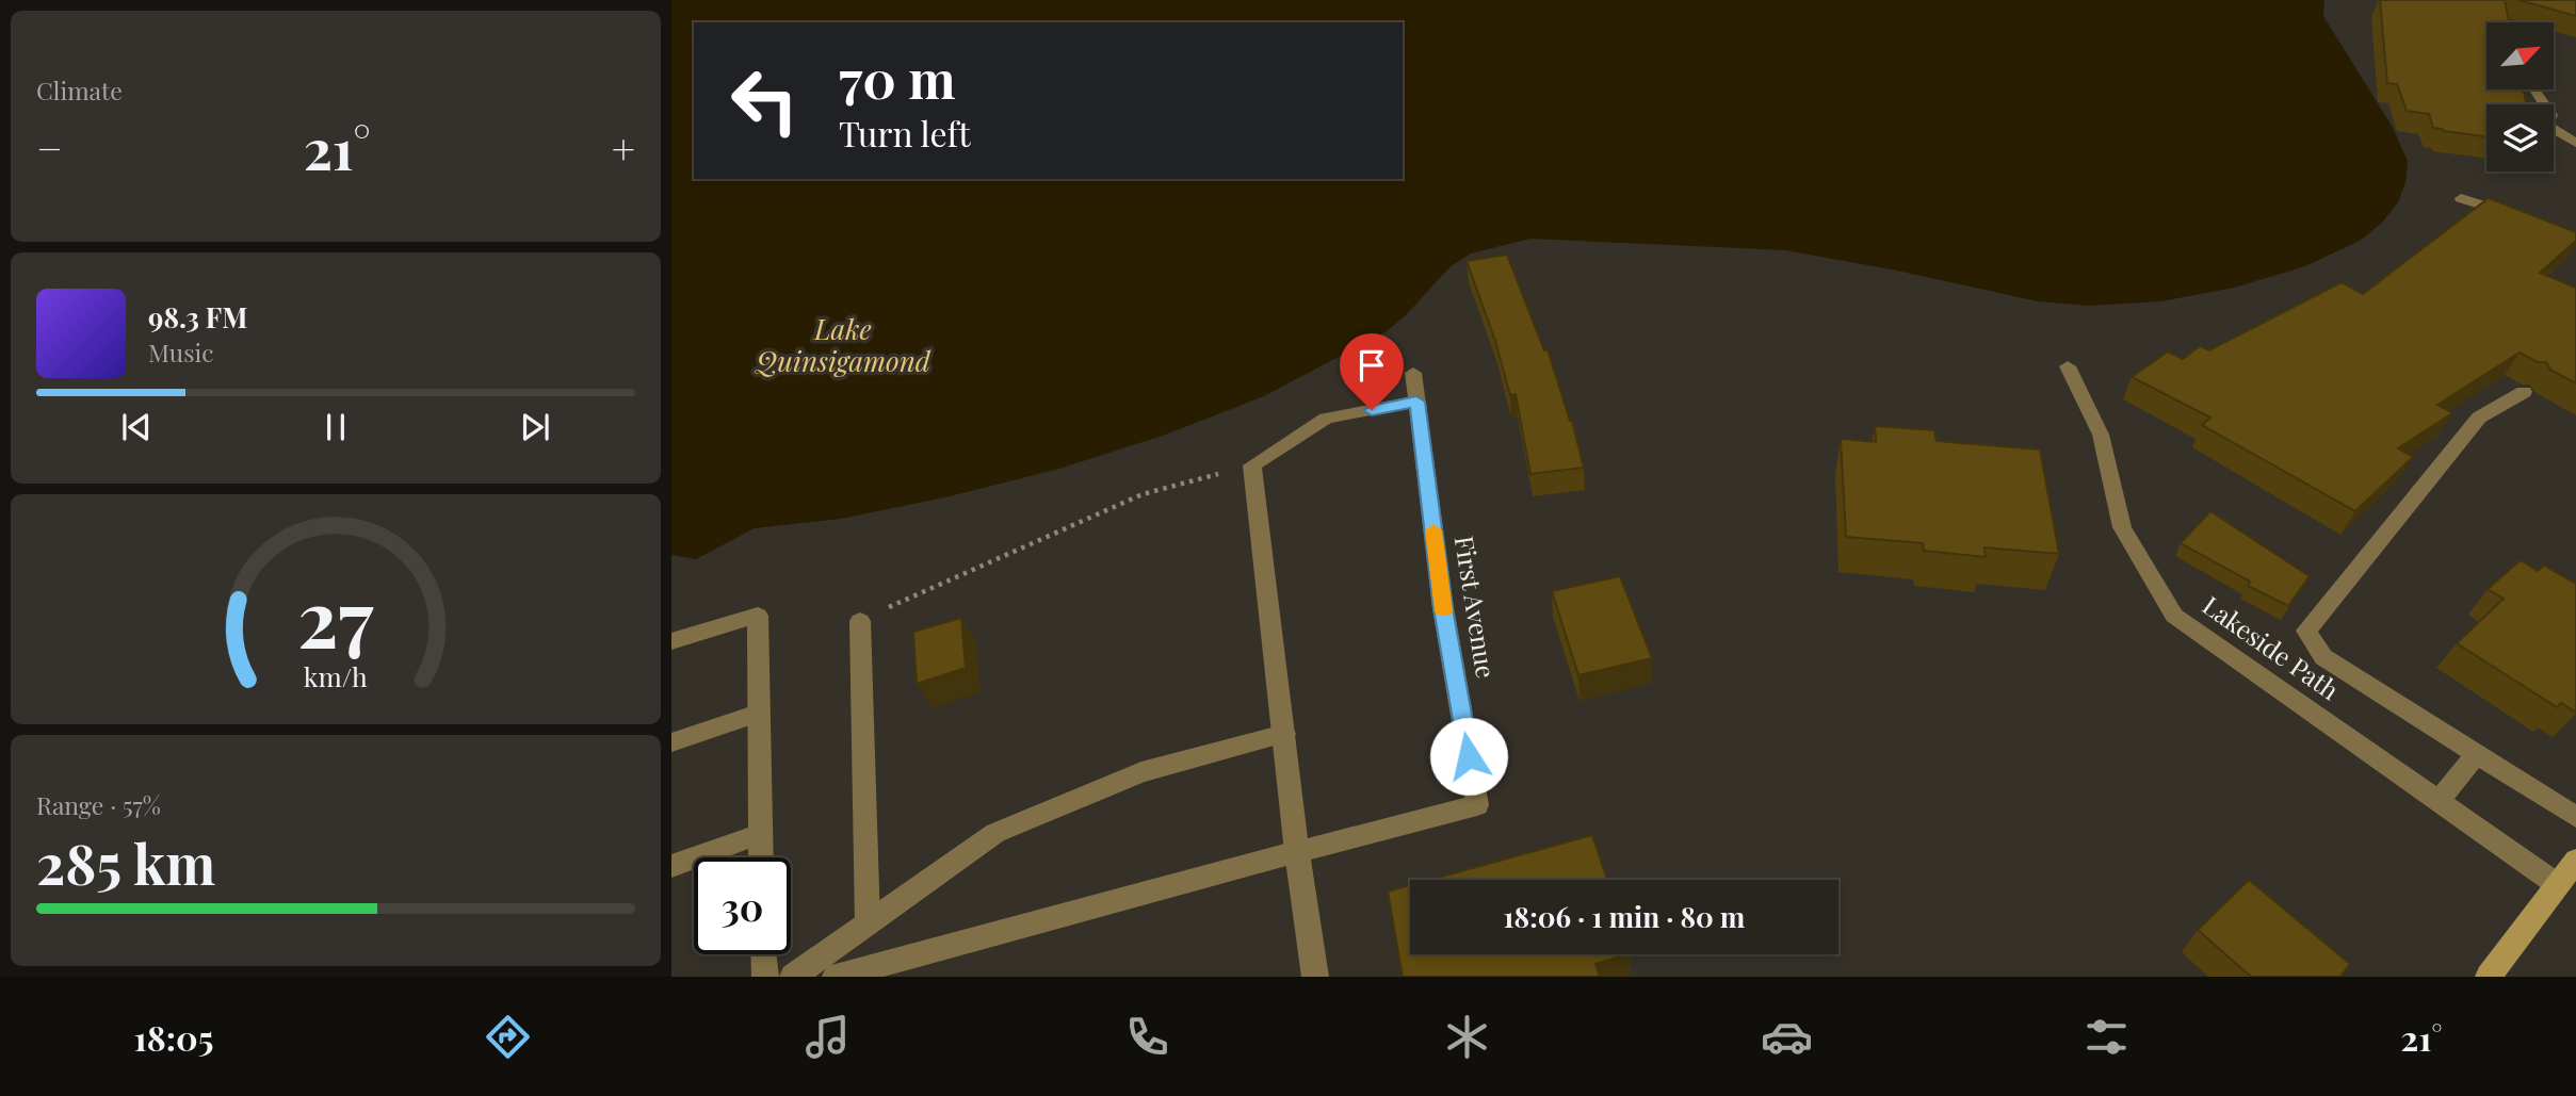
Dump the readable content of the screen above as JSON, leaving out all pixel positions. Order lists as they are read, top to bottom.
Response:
{
  "streets": {
    "street": ["First Avenue", "Lakeside Path"]
  },
  "water": ["Lake Quinsigamond"],
  "north": "top right",
  "page": {
    "tile": [
      "Climate",
      ["Range · 57%", "285 km"]
    ],
    "turn": ["70 m", "Turn left"],
    "heat": ["−", "21°", "+"],
    "song": ["98.3 FM", "Music"],
    "limit": "30",
    "trip": "18:06 · 1 min · 80 m",
    "tabs": ["18:05", "21°"],
    "gauge": ["27", "km/h"]
  }
}
